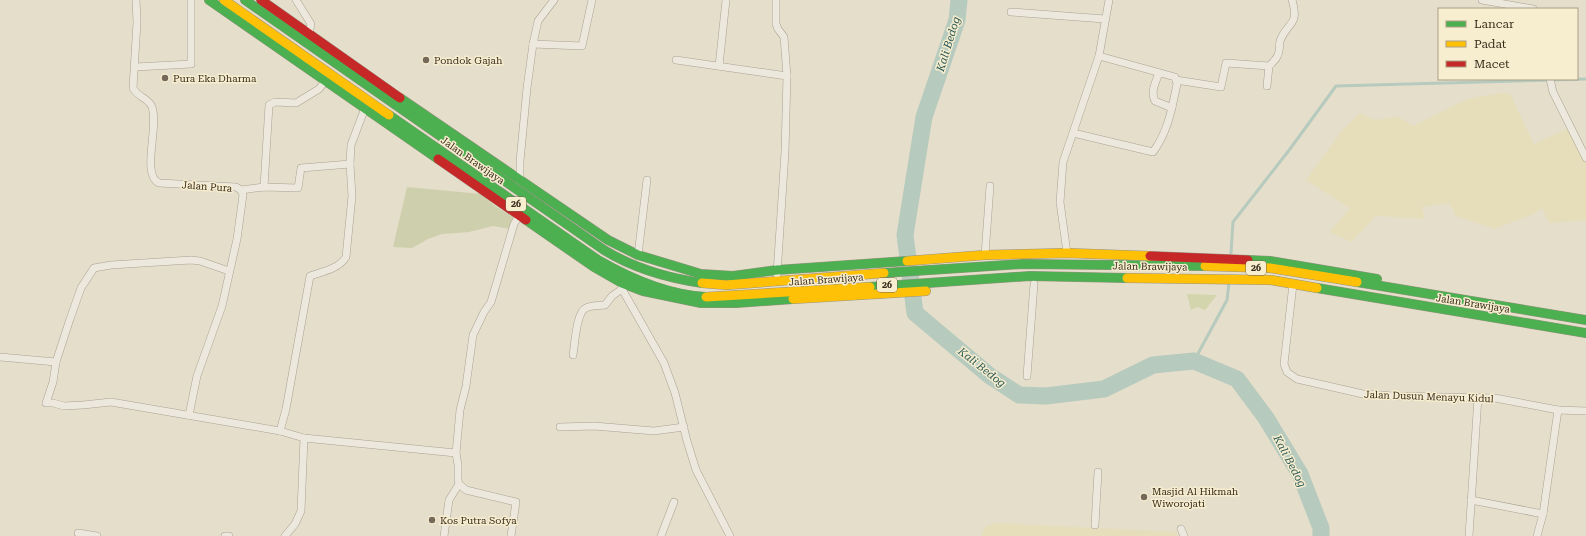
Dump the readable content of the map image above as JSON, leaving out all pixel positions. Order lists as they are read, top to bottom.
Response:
{
  "streets": {
    "main road": ["Jalan Brawijaya", "26"],
    "street": ["Jalan Pura", "Jalan Dusun Menayu Kidul"]
  },
  "crossings": [
    ["Jalan Brawijaya", "Jalan Dusun Menayu Kidul"]
  ],
  "water": ["Kali Bedog"],
  "places": [
    "Pondok Gajah",
    "Pura Eka Dharma",
    "Masjid Al Hikmah Wiworojati",
    "Kos Putra Sofya"
  ],
  "legend": ["Lancar", "Padat", "Macet"]
}
